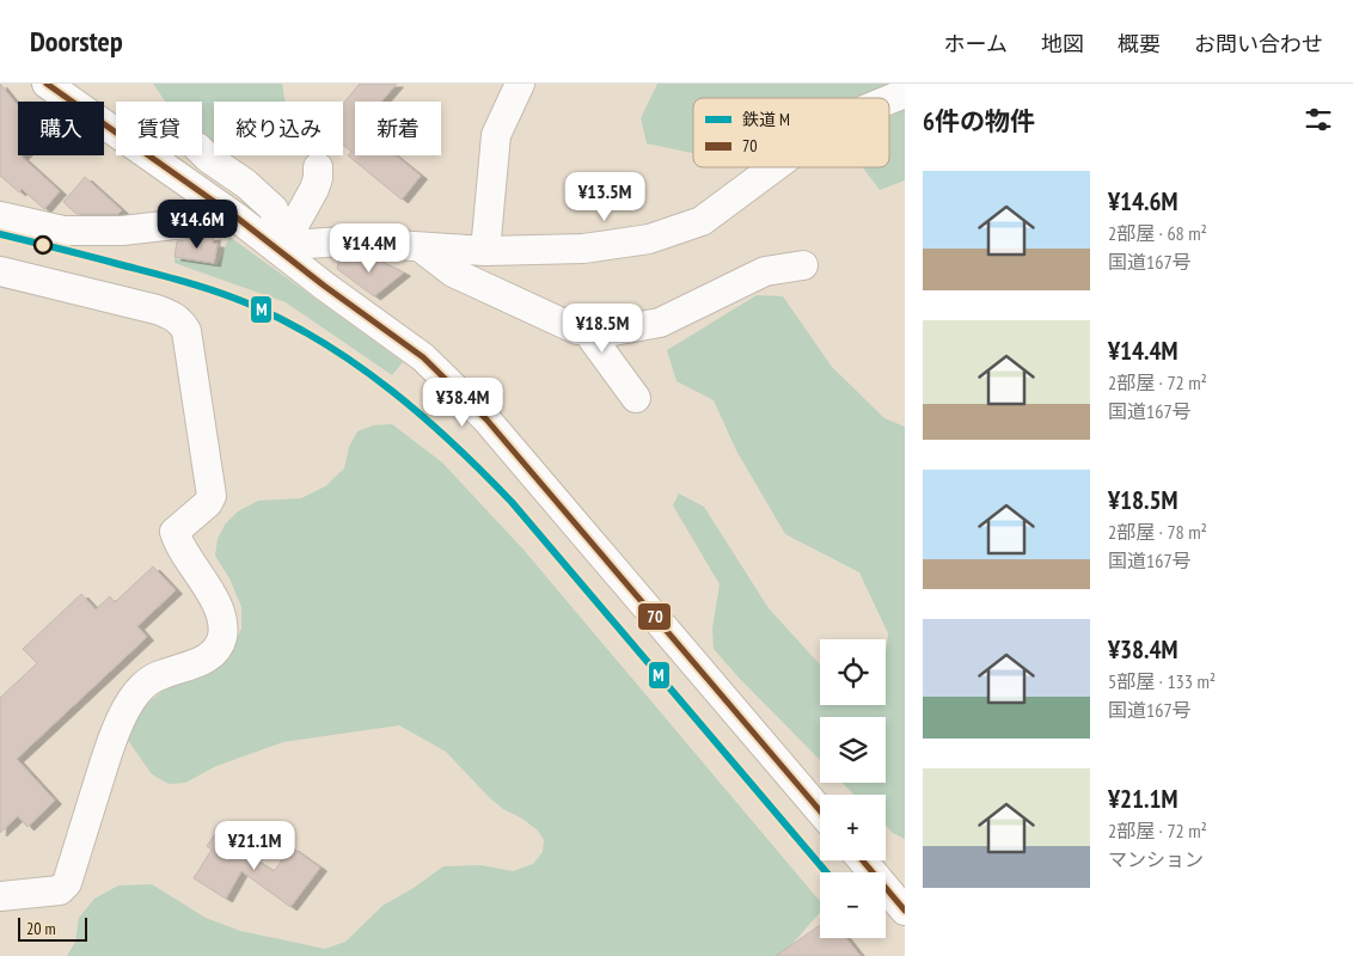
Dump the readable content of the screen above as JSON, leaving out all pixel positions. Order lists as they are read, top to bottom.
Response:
{
  "lines": ["transit line 70", "rail line M"],
  "legend": ["鉄道 M", "70"],
  "scale_bar": "20 m",
  "page": {
    "header": "Doorstep",
    "nav": [
      "ホーム",
      "地図",
      "概要",
      "お問い合わせ"
    ],
    "heading": "6件の物件",
    "chip": [
      "購入",
      "賃貸",
      "絞り込み",
      "新着"
    ],
    "list": [
      {
        "name": "¥14.6M",
        "note": "2部屋 · 68 m² · 国道167号"
      },
      {
        "name": "¥14.4M",
        "note": "2部屋 · 72 m² · 国道167号"
      },
      {
        "name": "¥18.5M",
        "note": "2部屋 · 78 m² · 国道167号"
      },
      {
        "name": "¥38.4M",
        "note": "5部屋 · 133 m² · 国道167号"
      },
      {
        "name": "¥21.1M",
        "note": "2部屋 · 72 m² · マンション"
      }
    ],
    "price": [
      "¥13.5M",
      "¥14.6M",
      "¥14.4M",
      "¥18.5M",
      "¥38.4M",
      "¥21.1M"
    ],
    "map_buttons": ["+", "−"],
    "scale": "20 m"
  }
}
